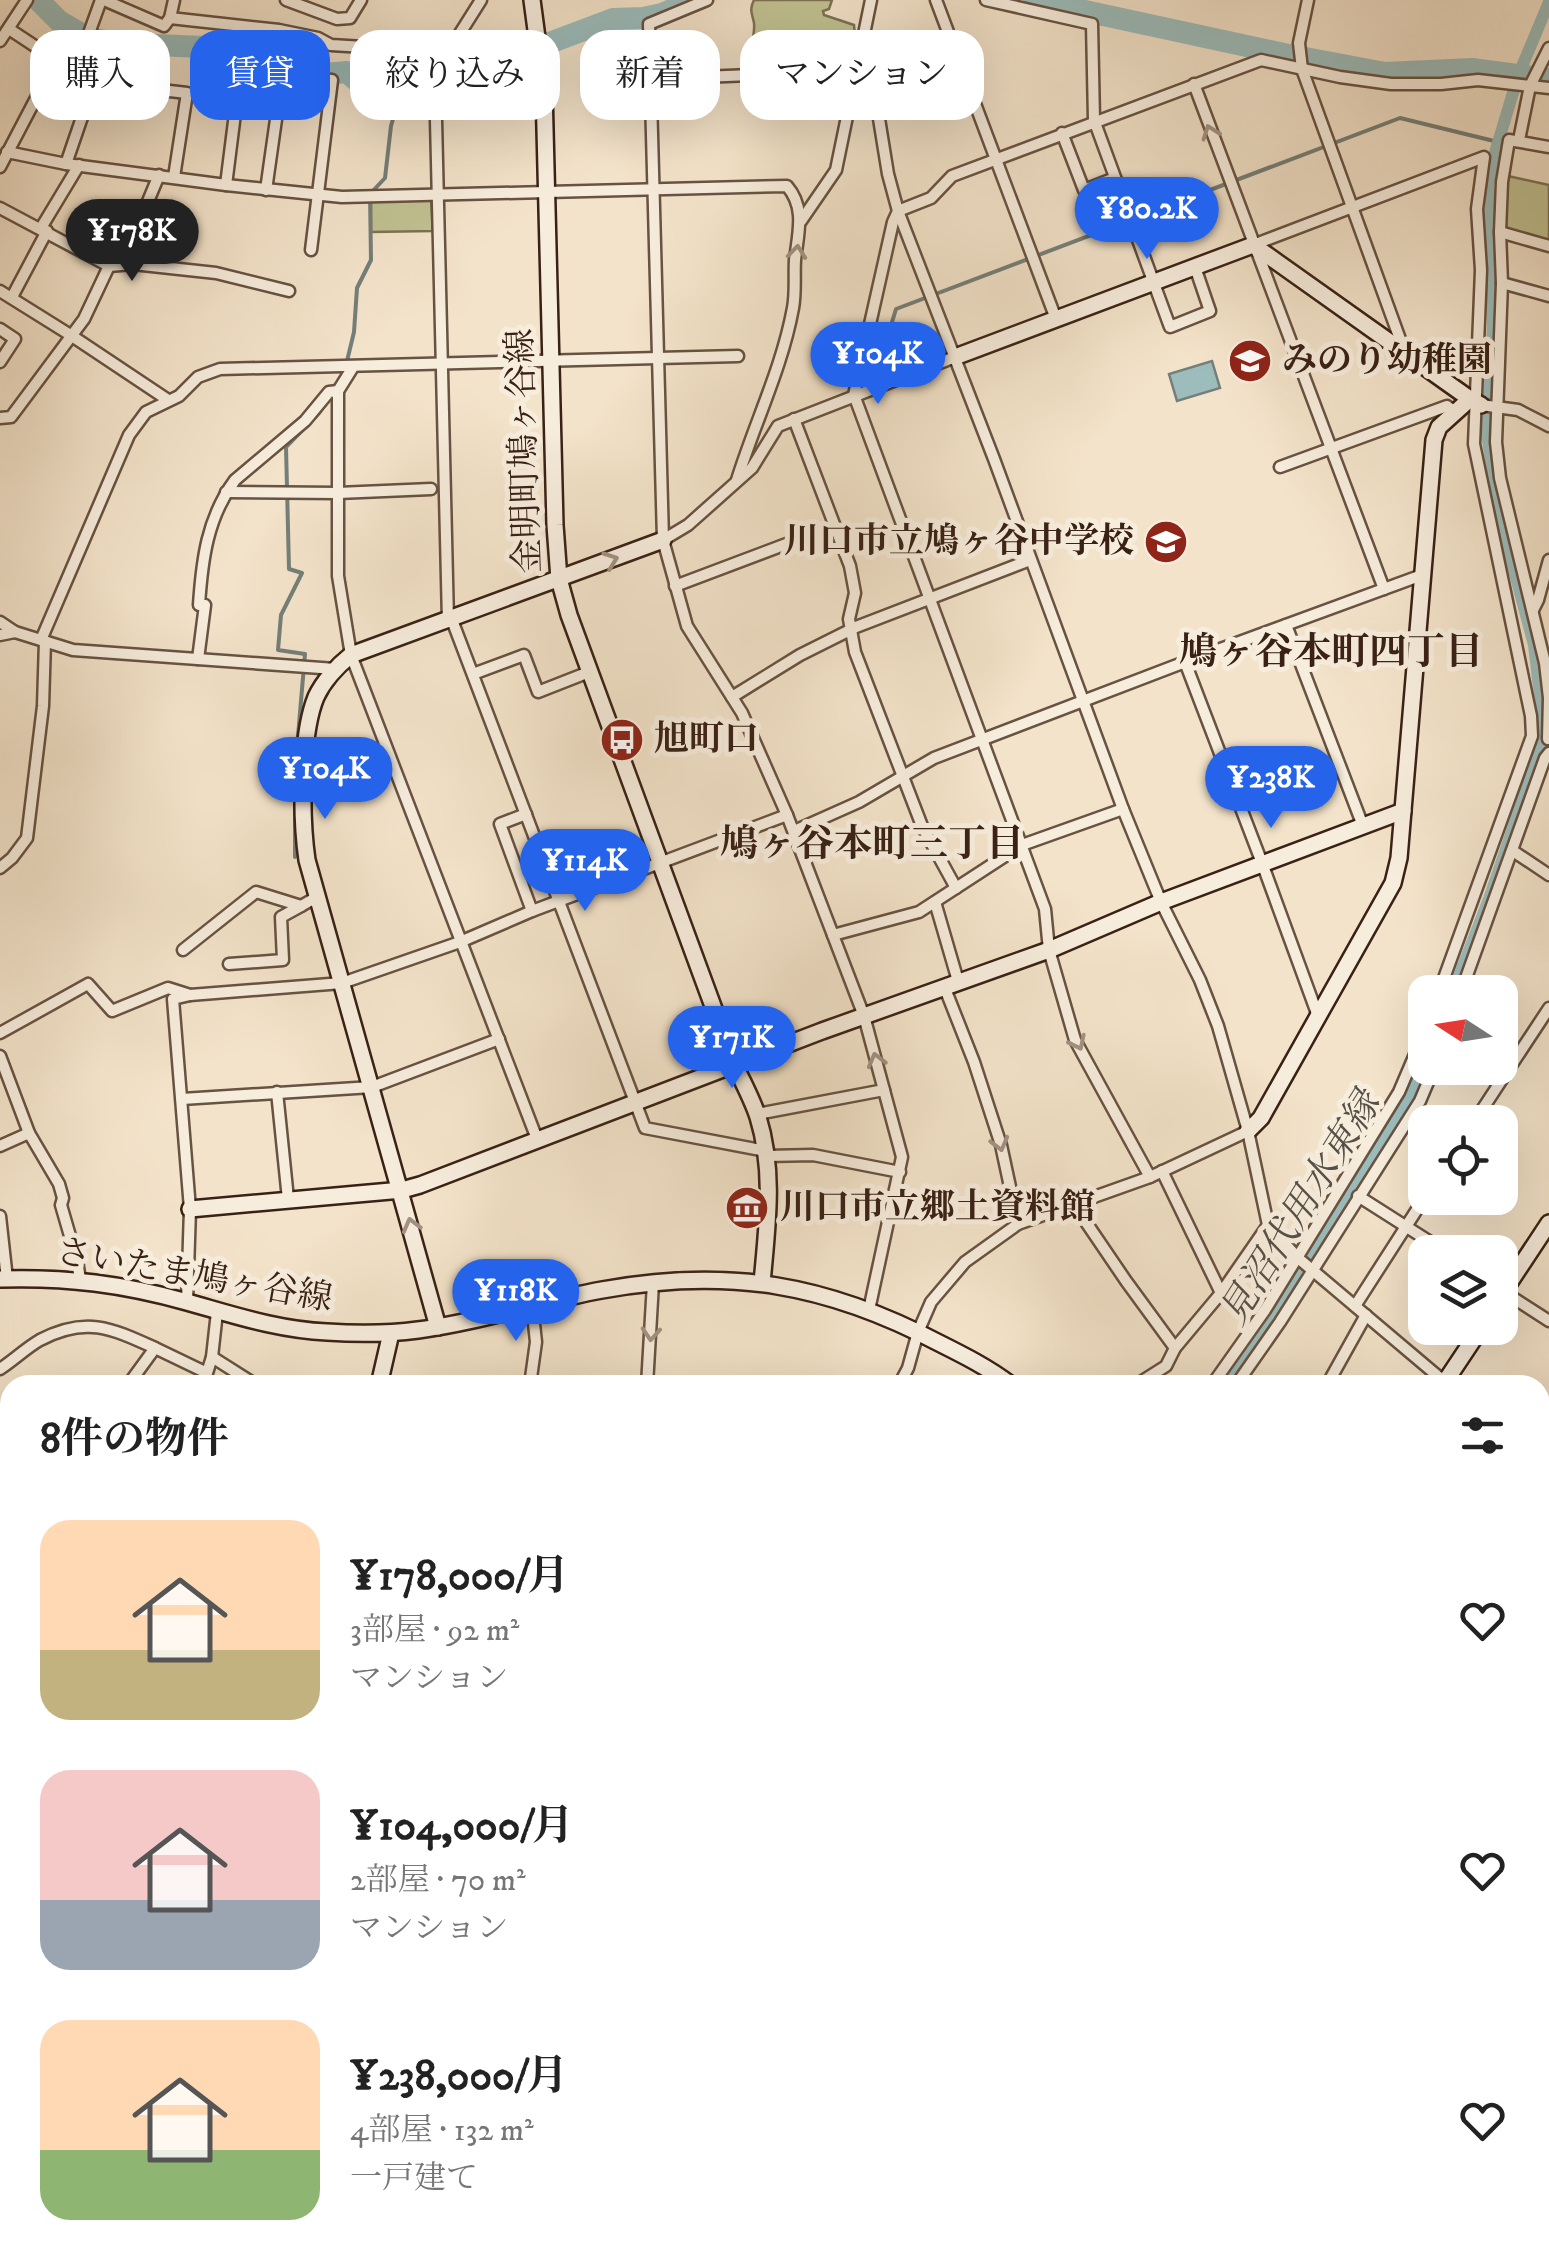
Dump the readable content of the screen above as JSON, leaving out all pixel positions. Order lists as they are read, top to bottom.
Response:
{
  "streets": {
    "street": ["金明町鳩ヶ谷線", "さいたま鳩ヶ谷線"]
  },
  "crossings": [
    ["金明町鳩ヶ谷線", "さいたま鳩ヶ谷線"]
  ],
  "districts": ["鳩ヶ谷本町四丁目", "鳩ヶ谷本町三丁目"],
  "water": ["見沼代用水東縁"],
  "places": {
    "school or university": ["みのり幼稚園", "川口市立鳩ヶ谷中学校"],
    "bus stop": ["旭町口"],
    "museum": ["川口市立郷土資料館"]
  },
  "north": "left",
  "page": {
    "chip": [
      "購入",
      "賃貸",
      "絞り込み",
      "新着",
      "マンション"
    ],
    "price": [
      "¥80.2K",
      "¥178K",
      "¥104K",
      "¥104K",
      "¥238K",
      "¥114K",
      "¥171K",
      "¥118K"
    ],
    "heading": "8件の物件",
    "list": [
      {
        "name": "¥178,000/月",
        "note": "3部屋 · 92 m² · マンション"
      },
      {
        "name": "¥104,000/月",
        "note": "2部屋 · 70 m² · マンション"
      },
      {
        "name": "¥238,000/月",
        "note": "4部屋 · 132 m² · 一戸建て"
      }
    ]
  }
}
